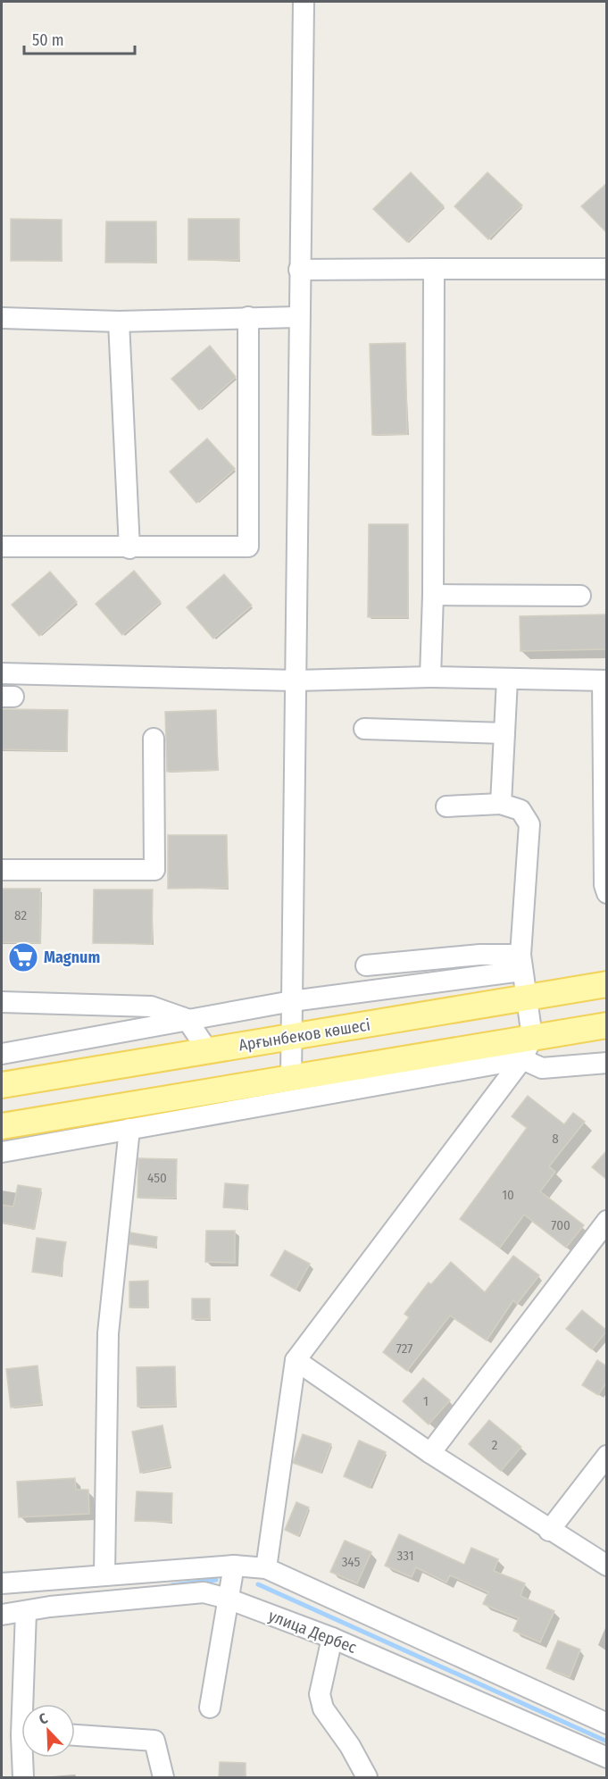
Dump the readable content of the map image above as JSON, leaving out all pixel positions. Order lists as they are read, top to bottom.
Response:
{
  "streets": {
    "main road": ["Арғынбеков көшесі"],
    "street": ["улица Дербес"]
  },
  "places": {
    "supermarket": ["Magnum"]
  },
  "house_numbers": [
    "82",
    "8",
    "450",
    "10",
    "700",
    "727",
    "1",
    "2",
    "331",
    "345"
  ],
  "scale_bar": "50 m",
  "north": "top left"
}
